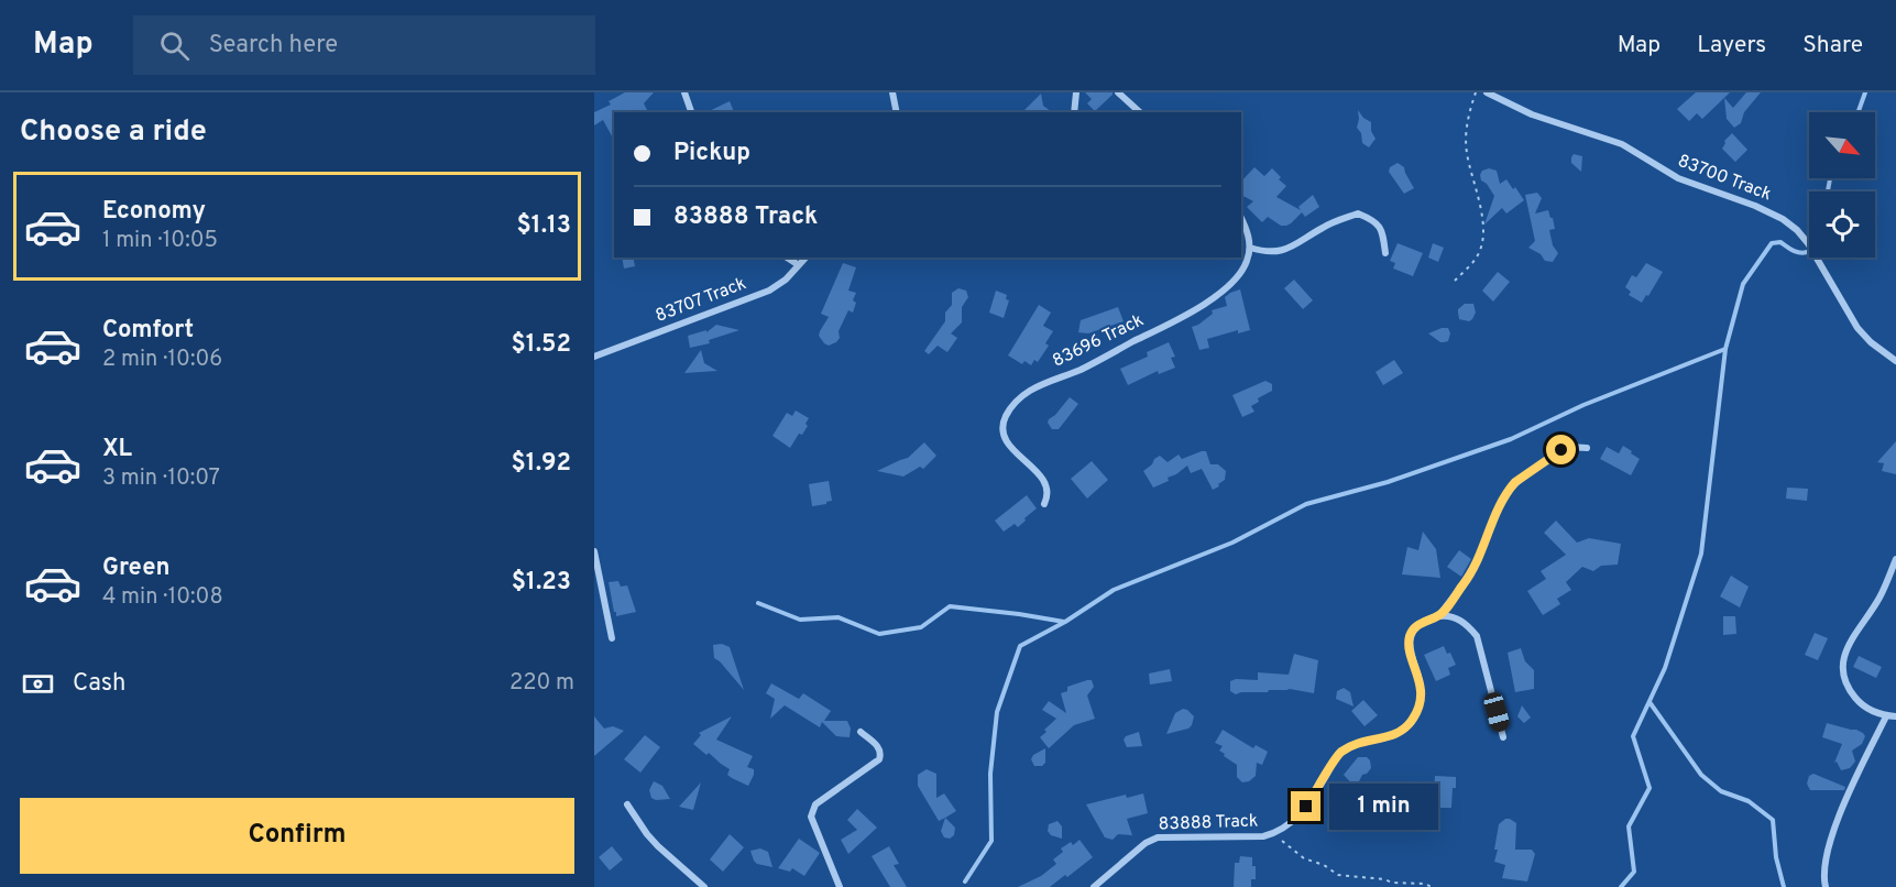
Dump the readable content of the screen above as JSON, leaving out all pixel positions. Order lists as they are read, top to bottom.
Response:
{
  "streets": {
    "street": [
      "83700 Track",
      "83707 Track",
      "83696 Track",
      "83888 Track"
    ]
  },
  "north": "bottom right",
  "page": {
    "header": "Map",
    "search": "Search here",
    "nav": ["Map", "Layers", "Share"],
    "heading": "Choose a ride",
    "banner": ["Pickup", "83888 Track"],
    "list": [
      {
        "name": "Economy",
        "note": "1 min · 10:05",
        "value": "$1.13"
      },
      {
        "name": "Comfort",
        "note": "2 min · 10:06",
        "value": "$1.52"
      },
      {
        "name": "XL",
        "note": "3 min · 10:07",
        "value": "$1.92"
      },
      {
        "name": "Green",
        "note": "4 min · 10:08",
        "value": "$1.23"
      }
    ],
    "pay": ["Cash", "220 m"],
    "bubble": "1 min",
    "buttons": "Confirm"
  }
}
